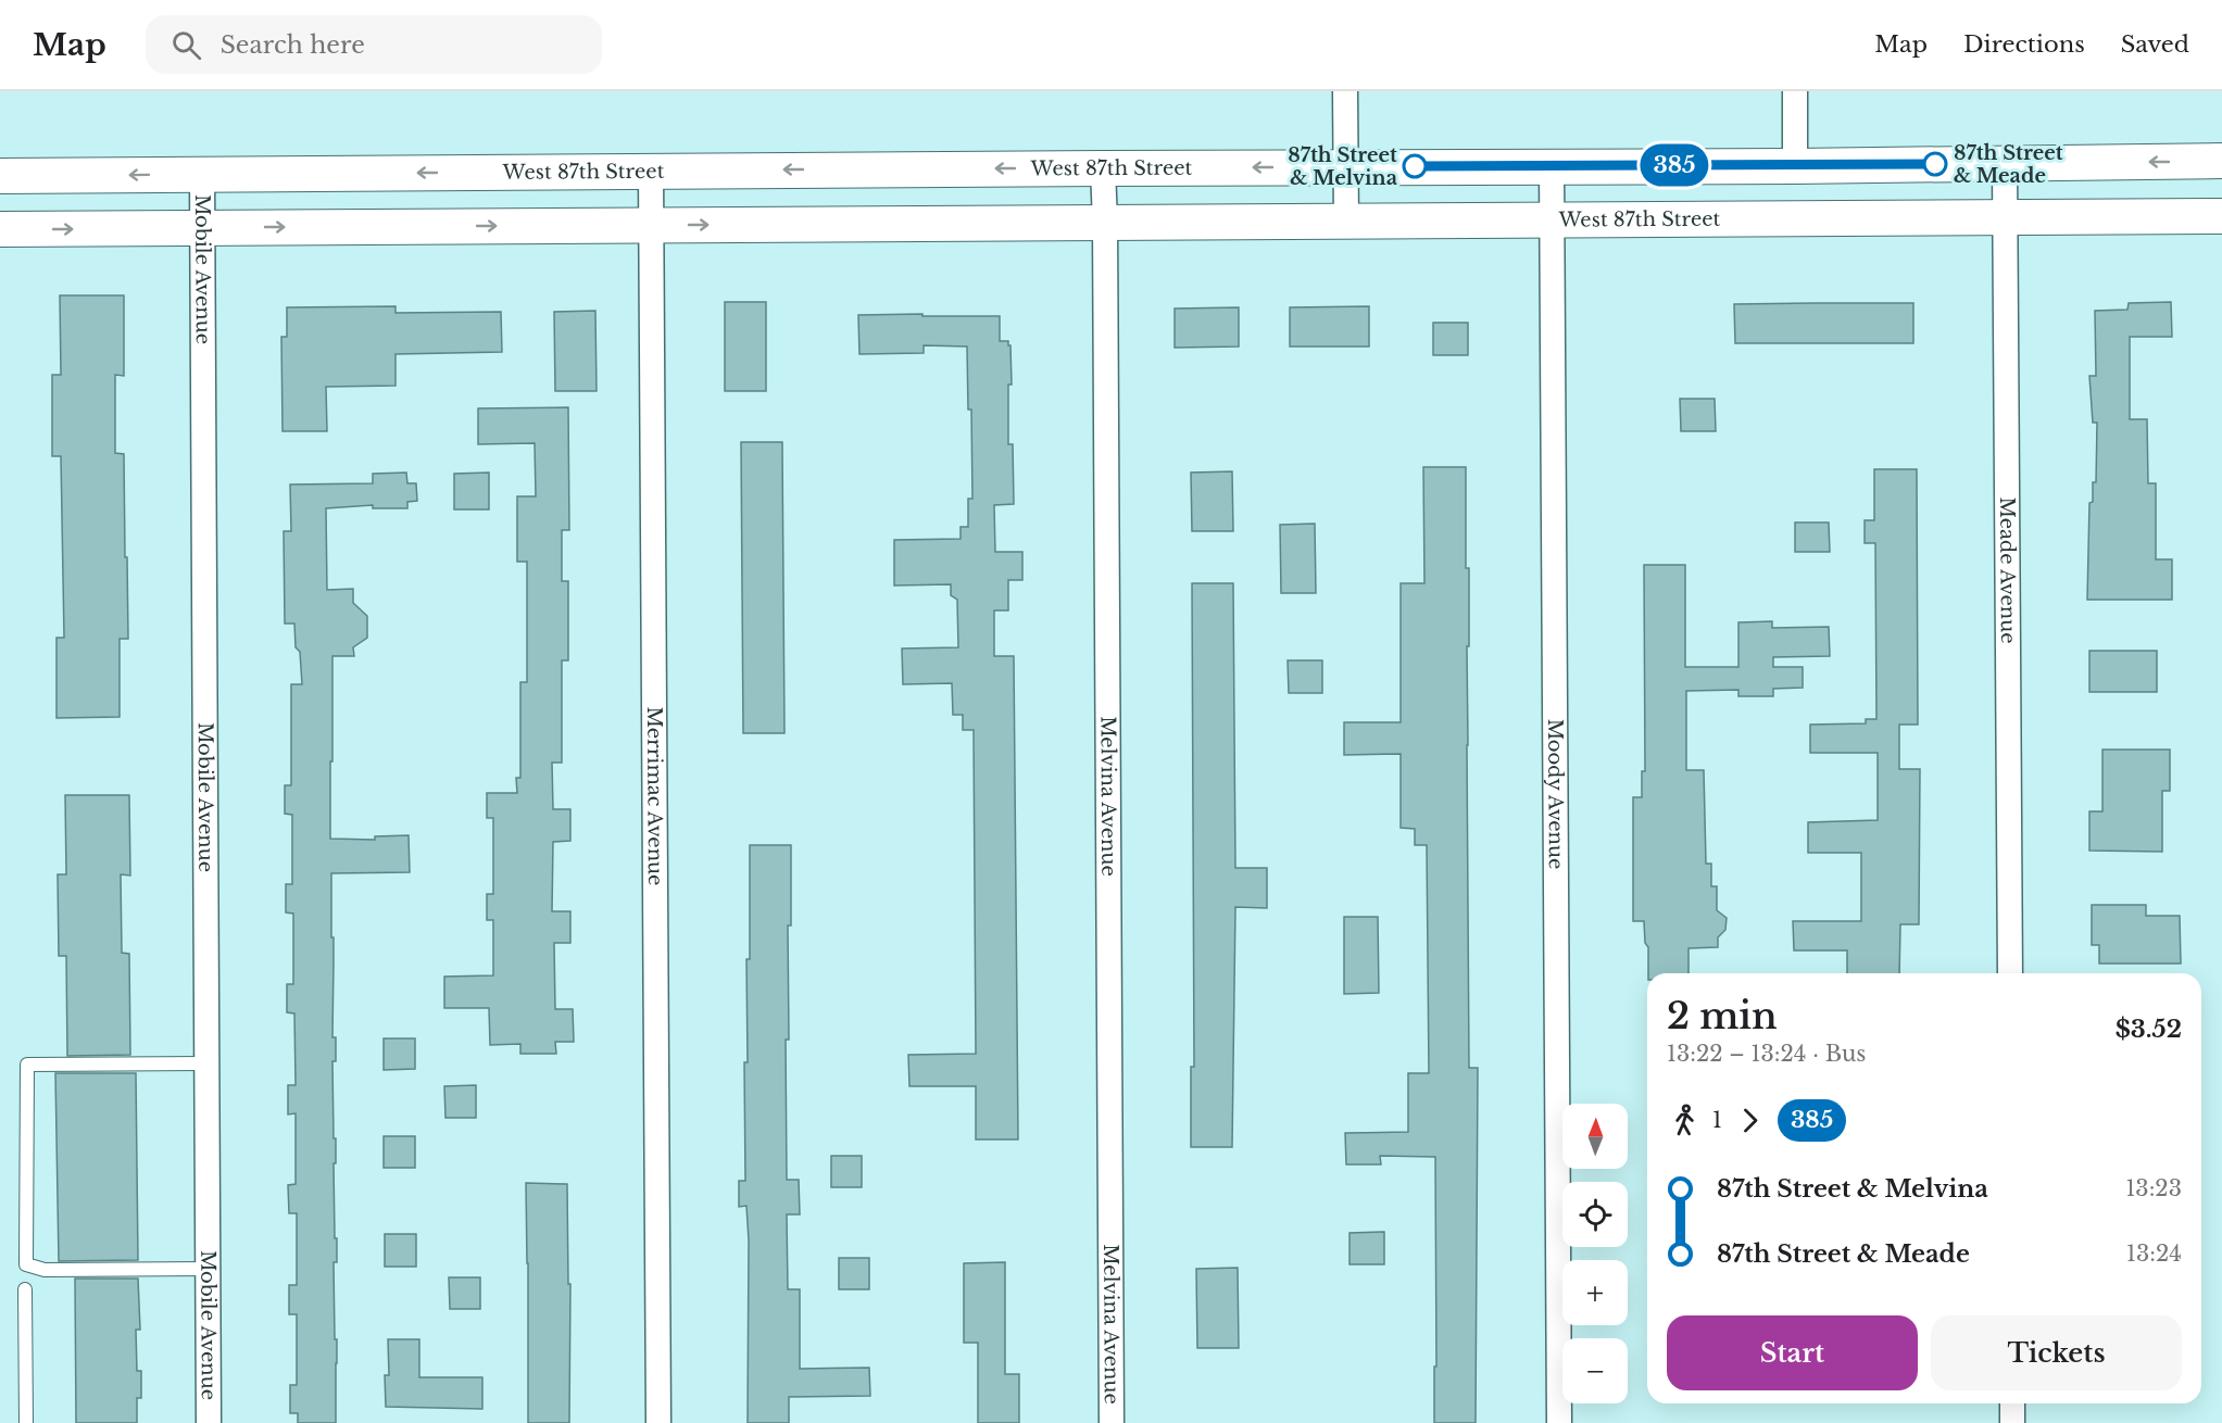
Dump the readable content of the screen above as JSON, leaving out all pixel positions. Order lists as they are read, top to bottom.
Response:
{
  "streets": {
    "main road": ["West 87th Street"],
    "street": [
      "Mobile Avenue",
      "Meade Avenue",
      "Moody Avenue",
      "Melvina Avenue",
      "Merrimac Avenue"
    ]
  },
  "crossings": [
    ["West 87th Street", "Mobile Avenue"],
    ["West 87th Street", "Meade Avenue"],
    ["West 87th Street", "Moody Avenue"],
    ["West 87th Street", "Melvina Avenue"],
    ["West 87th Street", "Merrimac Avenue"]
  ],
  "places": ["87th Street & Meade", "87th Street & Melvina"],
  "lines": ["bus line 385"],
  "north": "top",
  "page": {
    "header": "Map",
    "search": "Search here",
    "nav": ["Map", "Directions", "Saved"],
    "on_map": "385",
    "heading": ["2 min", "13:22 – 13:24 · Bus", "$3.52"],
    "legs": ["1", "385"],
    "map_buttons": ["+", "−"],
    "list": [
      {
        "name": "87th Street & Melvina",
        "value": "13:23"
      },
      {
        "name": "87th Street & Meade",
        "value": "13:24"
      }
    ],
    "buttons": ["Start", "Tickets"]
  }
}
